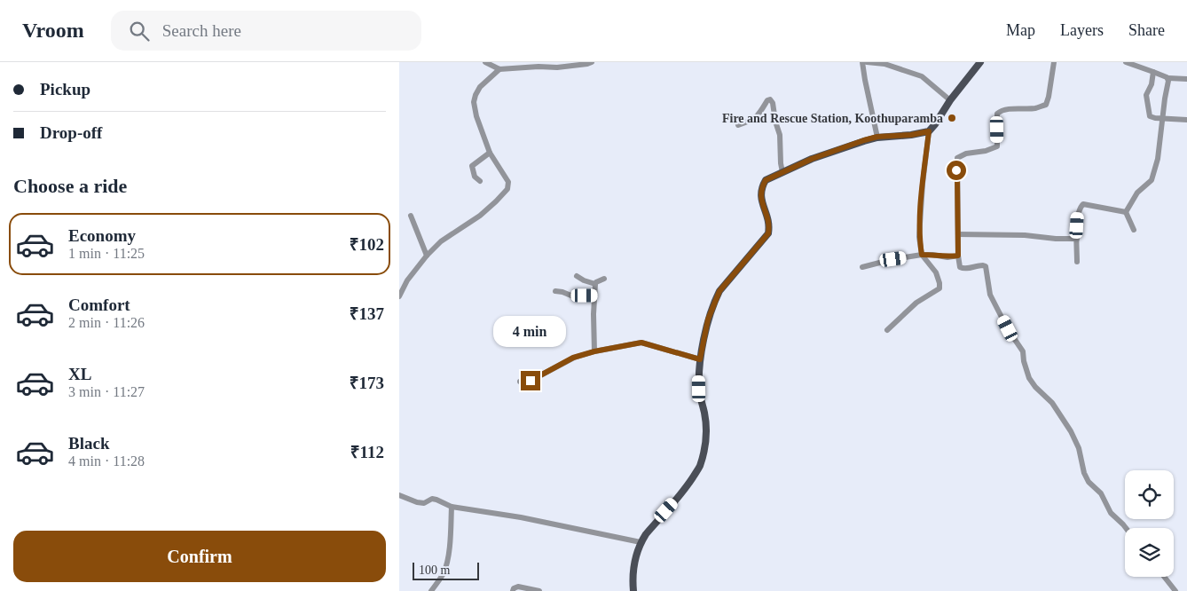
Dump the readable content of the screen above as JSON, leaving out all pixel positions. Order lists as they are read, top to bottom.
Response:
{
  "places": ["Fire and Rescue Station, Koothuparamba"],
  "scale_bar": "100 m",
  "page": {
    "header": "Vroom",
    "search": "Search here",
    "nav": ["Map", "Layers", "Share"],
    "banner": ["Pickup", "Drop-off"],
    "heading": "Choose a ride",
    "list": [
      {
        "name": "Economy",
        "note": "1 min · 11:25",
        "value": "₹102"
      },
      {
        "name": "Comfort",
        "note": "2 min · 11:26",
        "value": "₹137"
      },
      {
        "name": "XL",
        "note": "3 min · 11:27",
        "value": "₹173"
      },
      {
        "name": "Black",
        "note": "4 min · 11:28",
        "value": "₹112"
      }
    ],
    "bubble": "4 min",
    "buttons": "Confirm",
    "scale": "100 m"
  }
}
